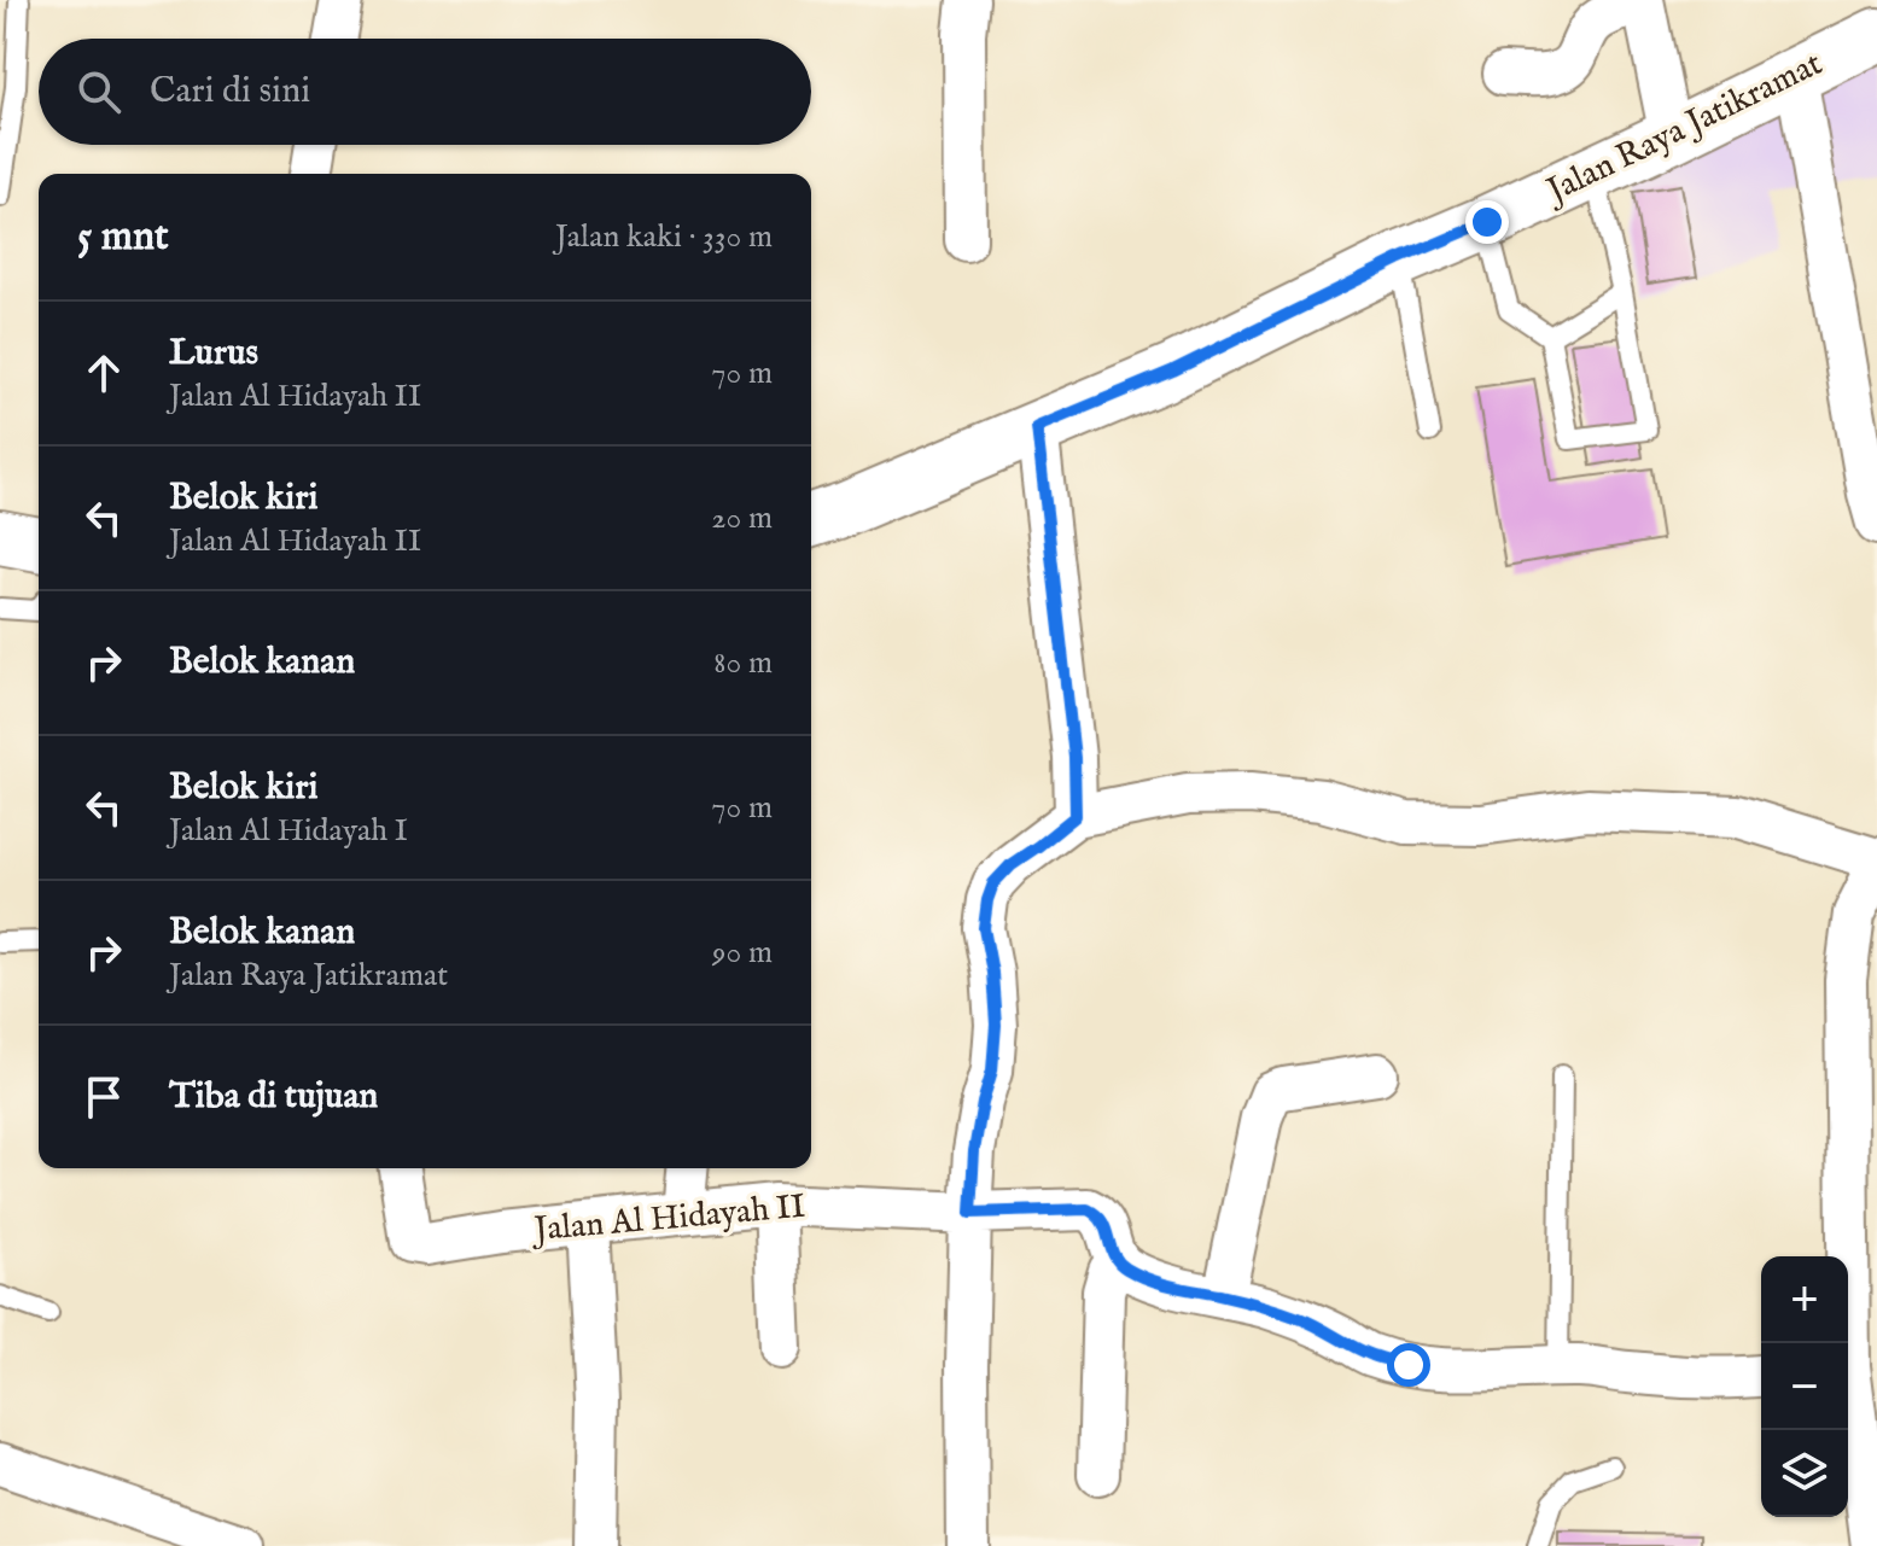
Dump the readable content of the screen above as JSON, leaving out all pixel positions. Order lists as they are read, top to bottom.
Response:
{
  "streets": {
    "main road": ["Jalan Raya Jatikramat"],
    "street": ["Jalan Al Hidayah II"]
  },
  "page": {
    "search": "Cari di sini",
    "heading": ["5 mnt", "Jalan kaki · 330 m"],
    "list": [
      ["Lurus", "Jalan Al Hidayah II", "70 m"],
      ["Belok kiri", "Jalan Al Hidayah II", "20 m"],
      ["Belok kanan", "80 m"],
      ["Belok kiri", "Jalan Al Hidayah I", "70 m"],
      ["Belok kanan", "Jalan Raya Jatikramat", "90 m"],
      "Tiba di tujuan"
    ],
    "map_buttons": ["+", "−"]
  }
}
